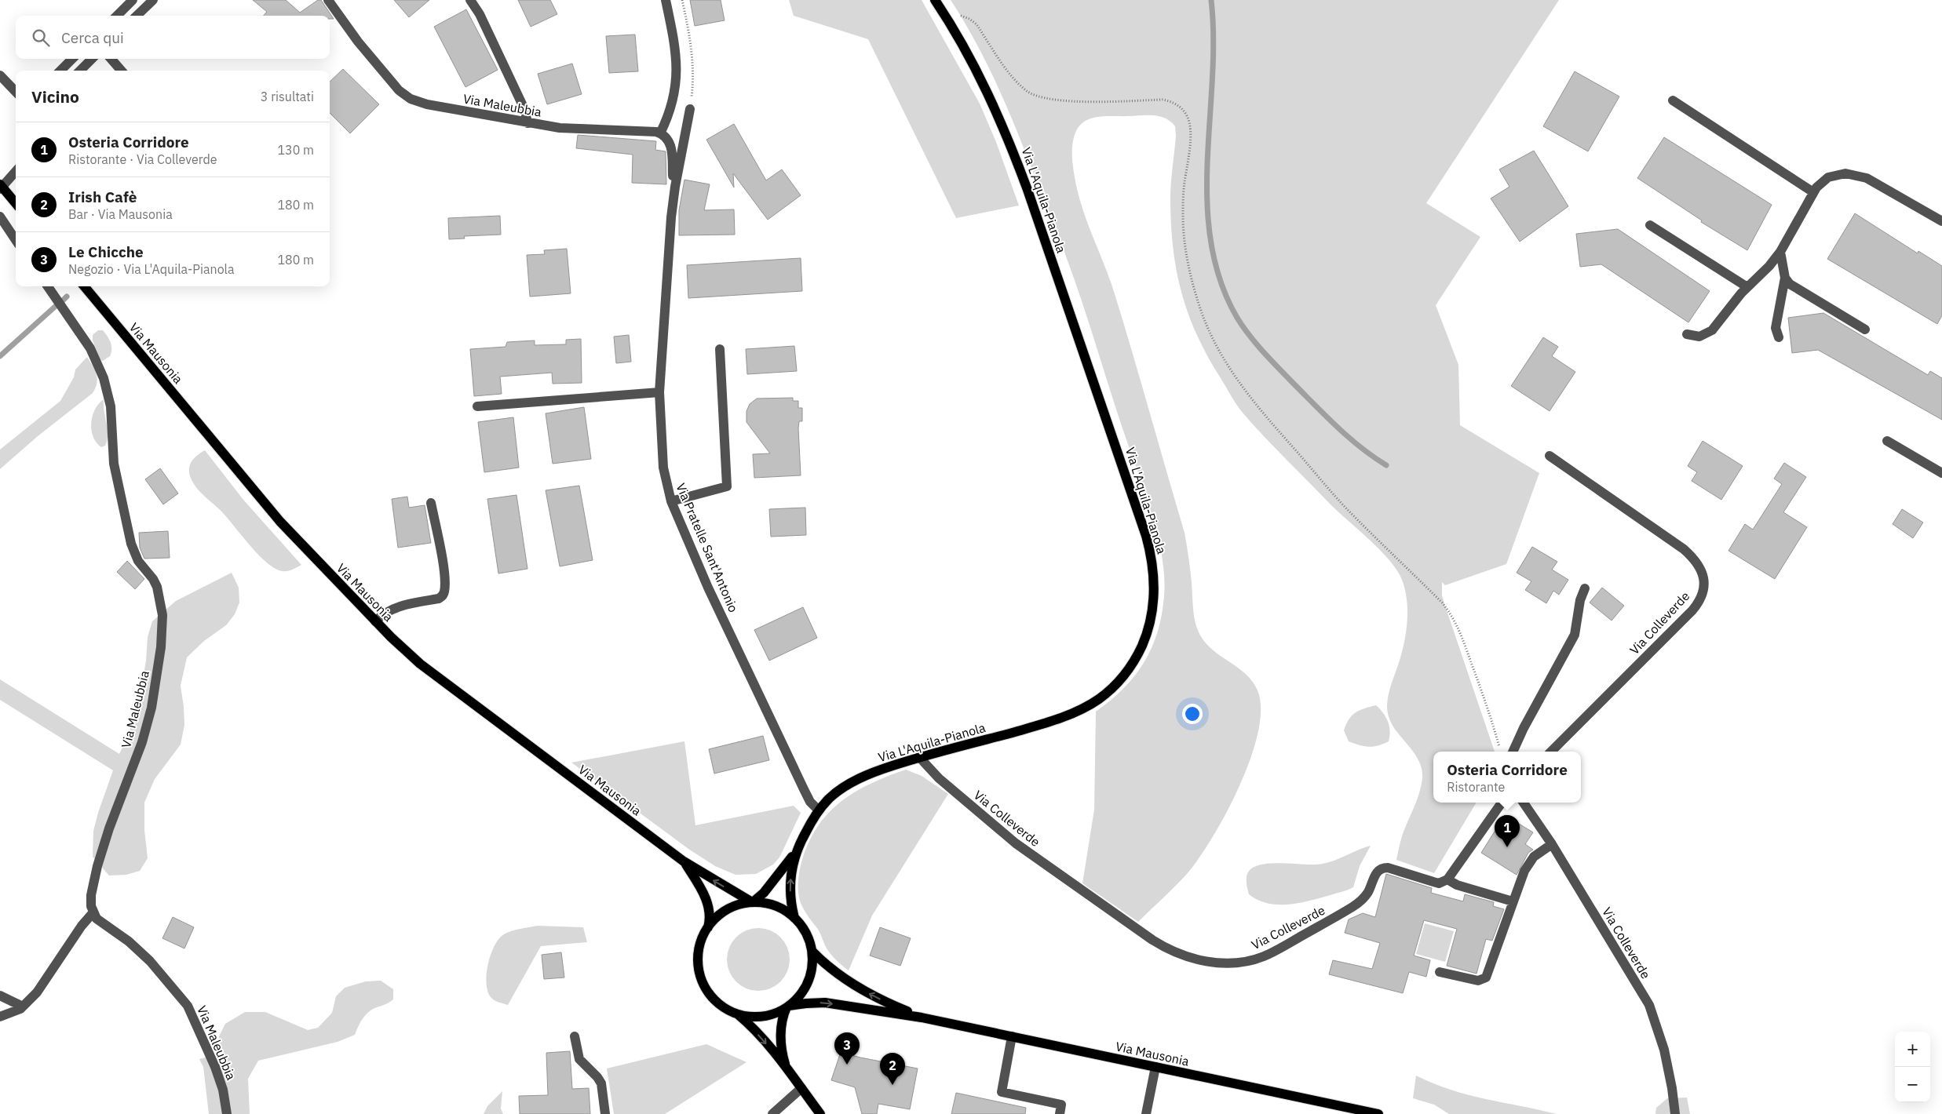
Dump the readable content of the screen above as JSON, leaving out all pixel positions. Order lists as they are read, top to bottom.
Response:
{
  "streets": {
    "main road": ["Via L'Aquila-Pianola", "Via Mausonia"],
    "street": ["Via Maleubbia", "Via Pratelle Sant'Antonio", "Via Colleverde"]
  },
  "crossings": [
    ["Via L'Aquila-Pianola", "Via Mausonia"],
    ["Via L'Aquila-Pianola", "Via Pratelle Sant'Antonio"],
    ["Via L'Aquila-Pianola", "Via Colleverde"]
  ],
  "page": {
    "search": "Cerca qui",
    "heading": ["Vicino", "3 risultati"],
    "list": [
      {
        "mark": "1",
        "name": "Osteria Corridore",
        "note": "Ristorante · Via Colleverde",
        "value": "130 m"
      },
      {
        "mark": "2",
        "name": "Irish Cafè",
        "note": "Bar · Via Mausonia",
        "value": "180 m"
      },
      {
        "mark": "3",
        "name": "Le Chicche",
        "note": "Negozio · Via L'Aquila-Pianola",
        "value": "180 m"
      }
    ],
    "popup": ["Osteria Corridore", "Ristorante"],
    "pins": ["1", "3", "2"],
    "map_buttons": ["+", "−"]
  }
}
